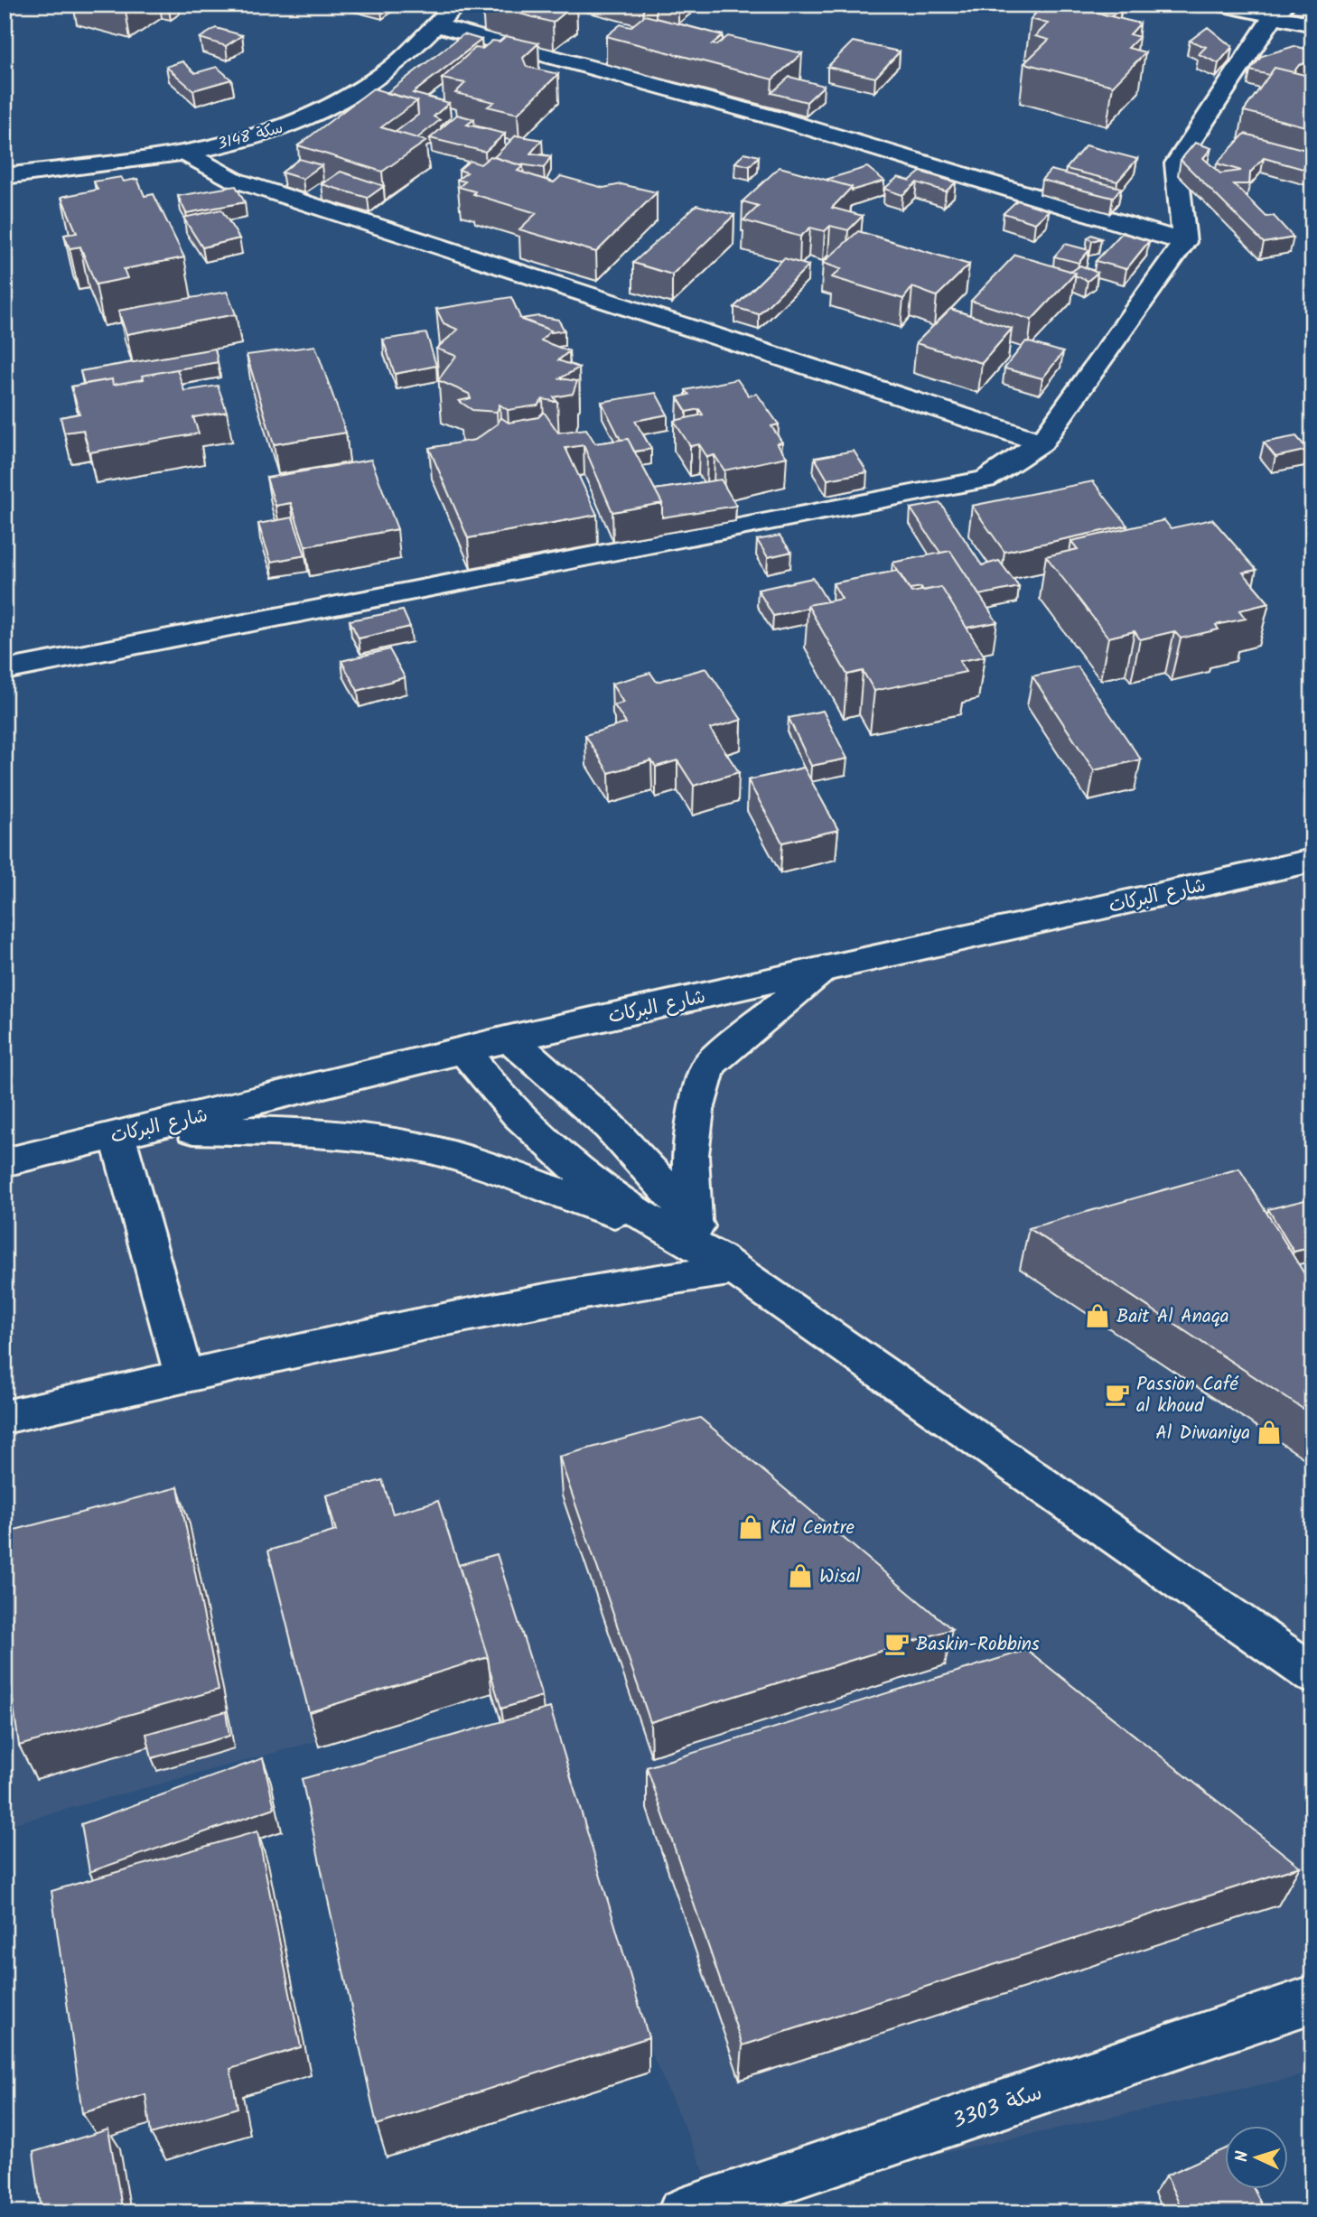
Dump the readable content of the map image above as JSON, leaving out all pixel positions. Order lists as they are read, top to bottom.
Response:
{
  "streets": {
    "street": ["سكة 3148", "شارع البركات", "سكة 3303"]
  },
  "places": {
    "shop": [
      "Bait Al Anaqa",
      "Al Diwaniya",
      "Kid Centre",
      "Wisal"
    ],
    "cafe": ["Passion Café al khoud", "Baskin-Robbins"]
  },
  "north": "left"
}
